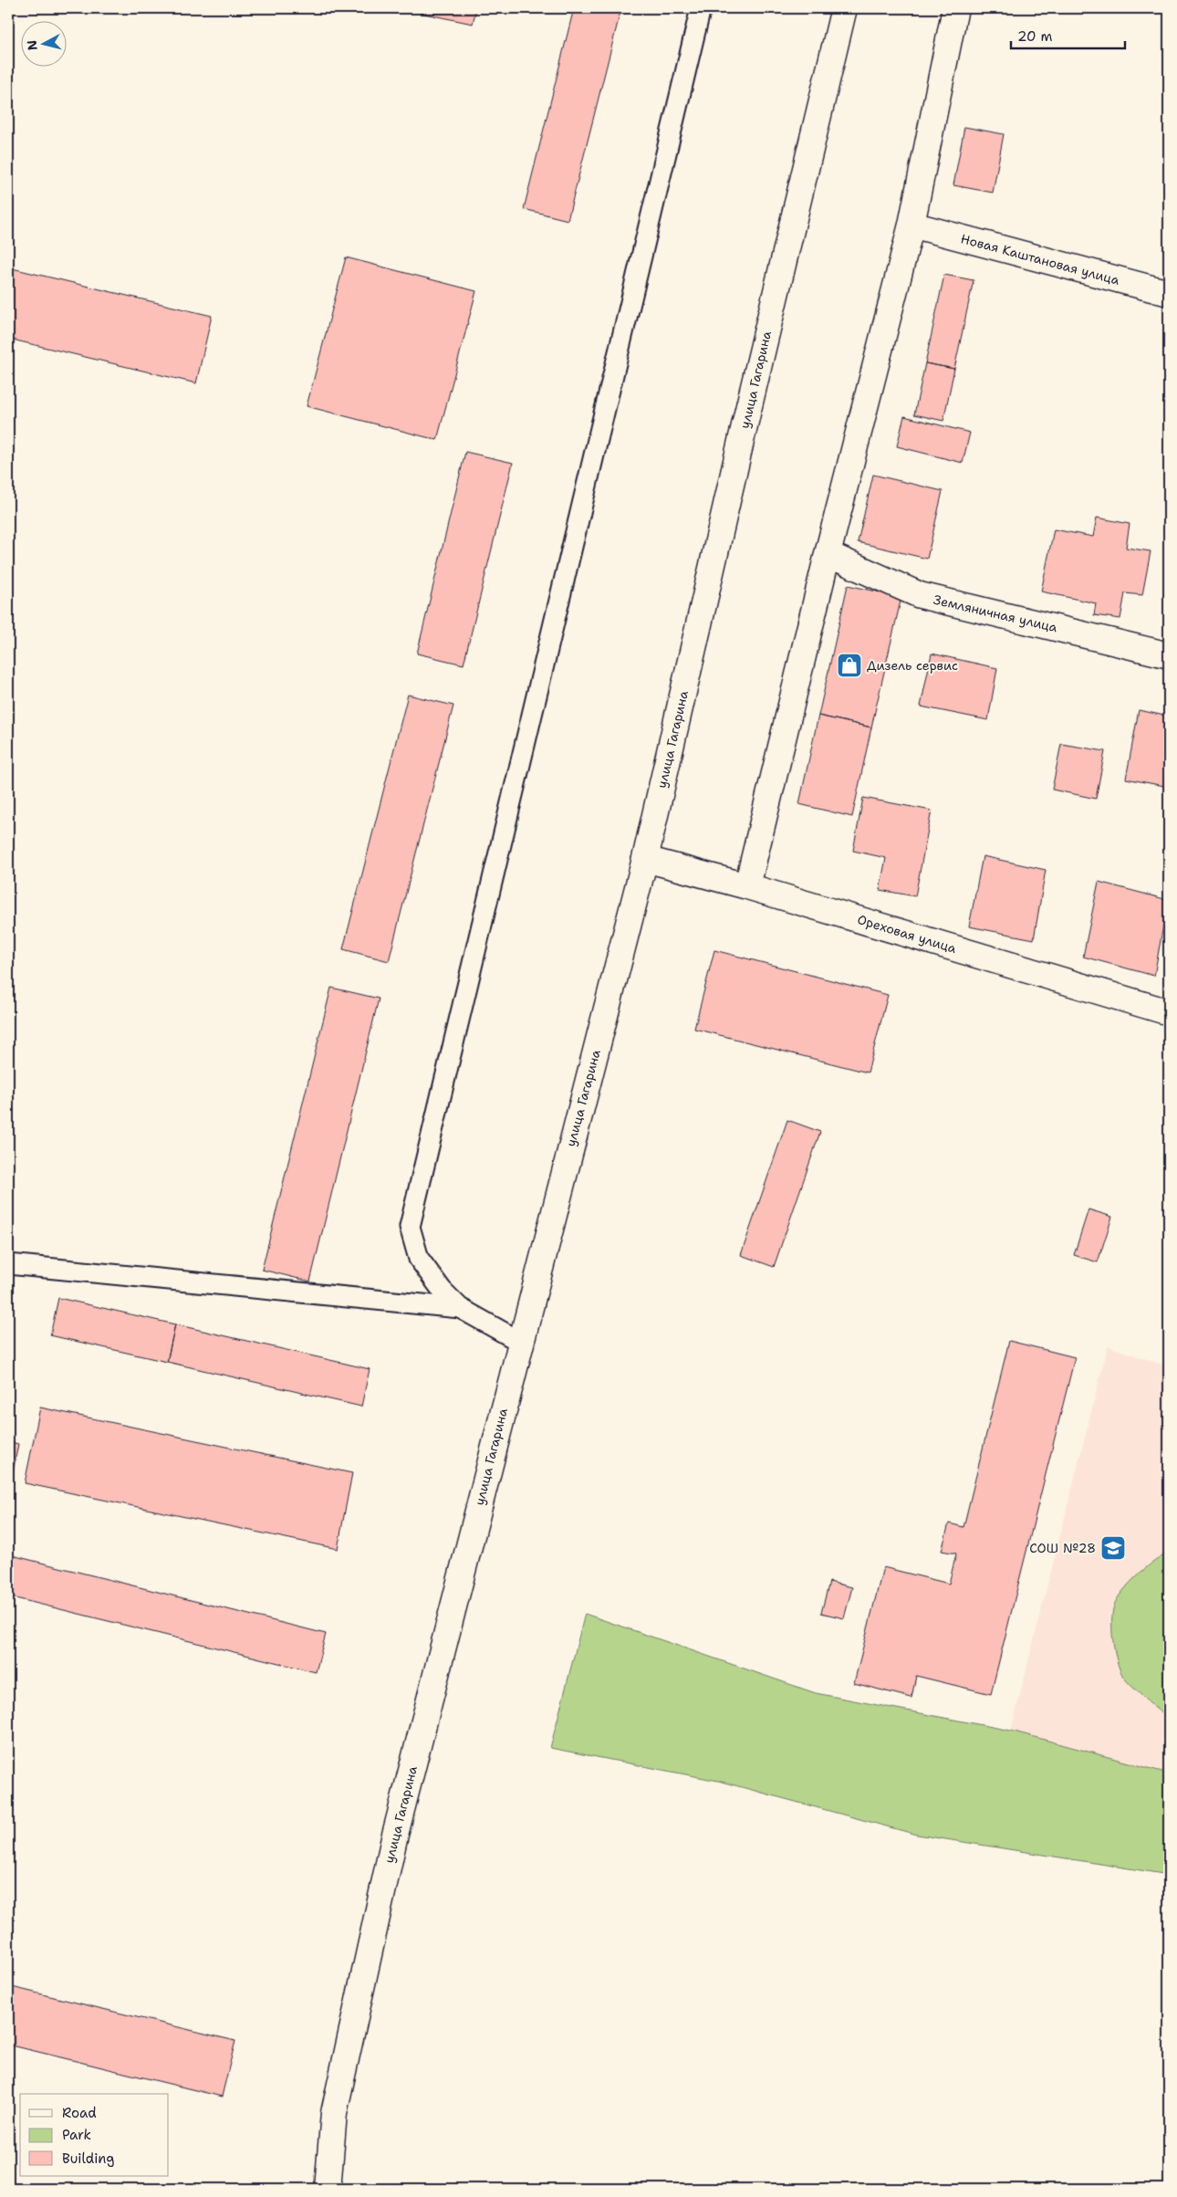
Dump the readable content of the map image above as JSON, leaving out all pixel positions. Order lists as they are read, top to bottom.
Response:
{
  "streets": {
    "main road": [
      "Новая Каштановая улица",
      "улица Гагарина",
      "Земляничная улица",
      "Ореховая улица"
    ]
  },
  "crossings": [
    ["улица Гагарина", "Ореховая улица"]
  ],
  "places": {
    "shop": ["Дизель сервис"],
    "school or university": ["СОШ №28"]
  },
  "legend": ["Road", "Park", "Building"],
  "scale_bar": "20 m",
  "north": "left"
}
